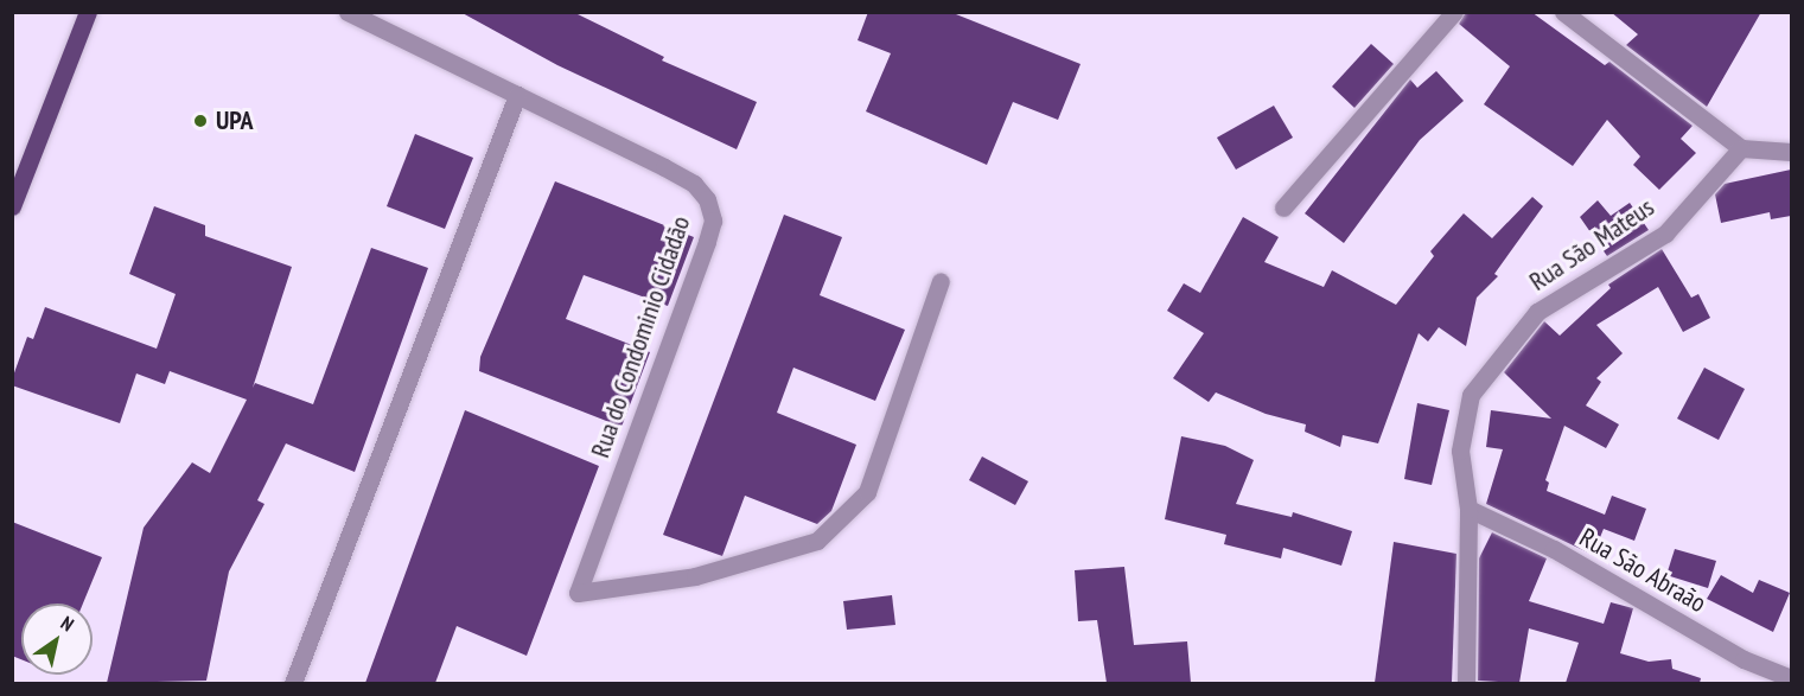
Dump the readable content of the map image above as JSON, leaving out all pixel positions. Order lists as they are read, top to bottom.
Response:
{
  "streets": {
    "street": ["Rua São Mateus", "Rua do Condominio Cidadão", "Rua São Abraão"]
  },
  "crossings": [
    ["Rua São Mateus", "Rua São Abraão"]
  ],
  "places": ["UPA"],
  "north": "top right"
}
